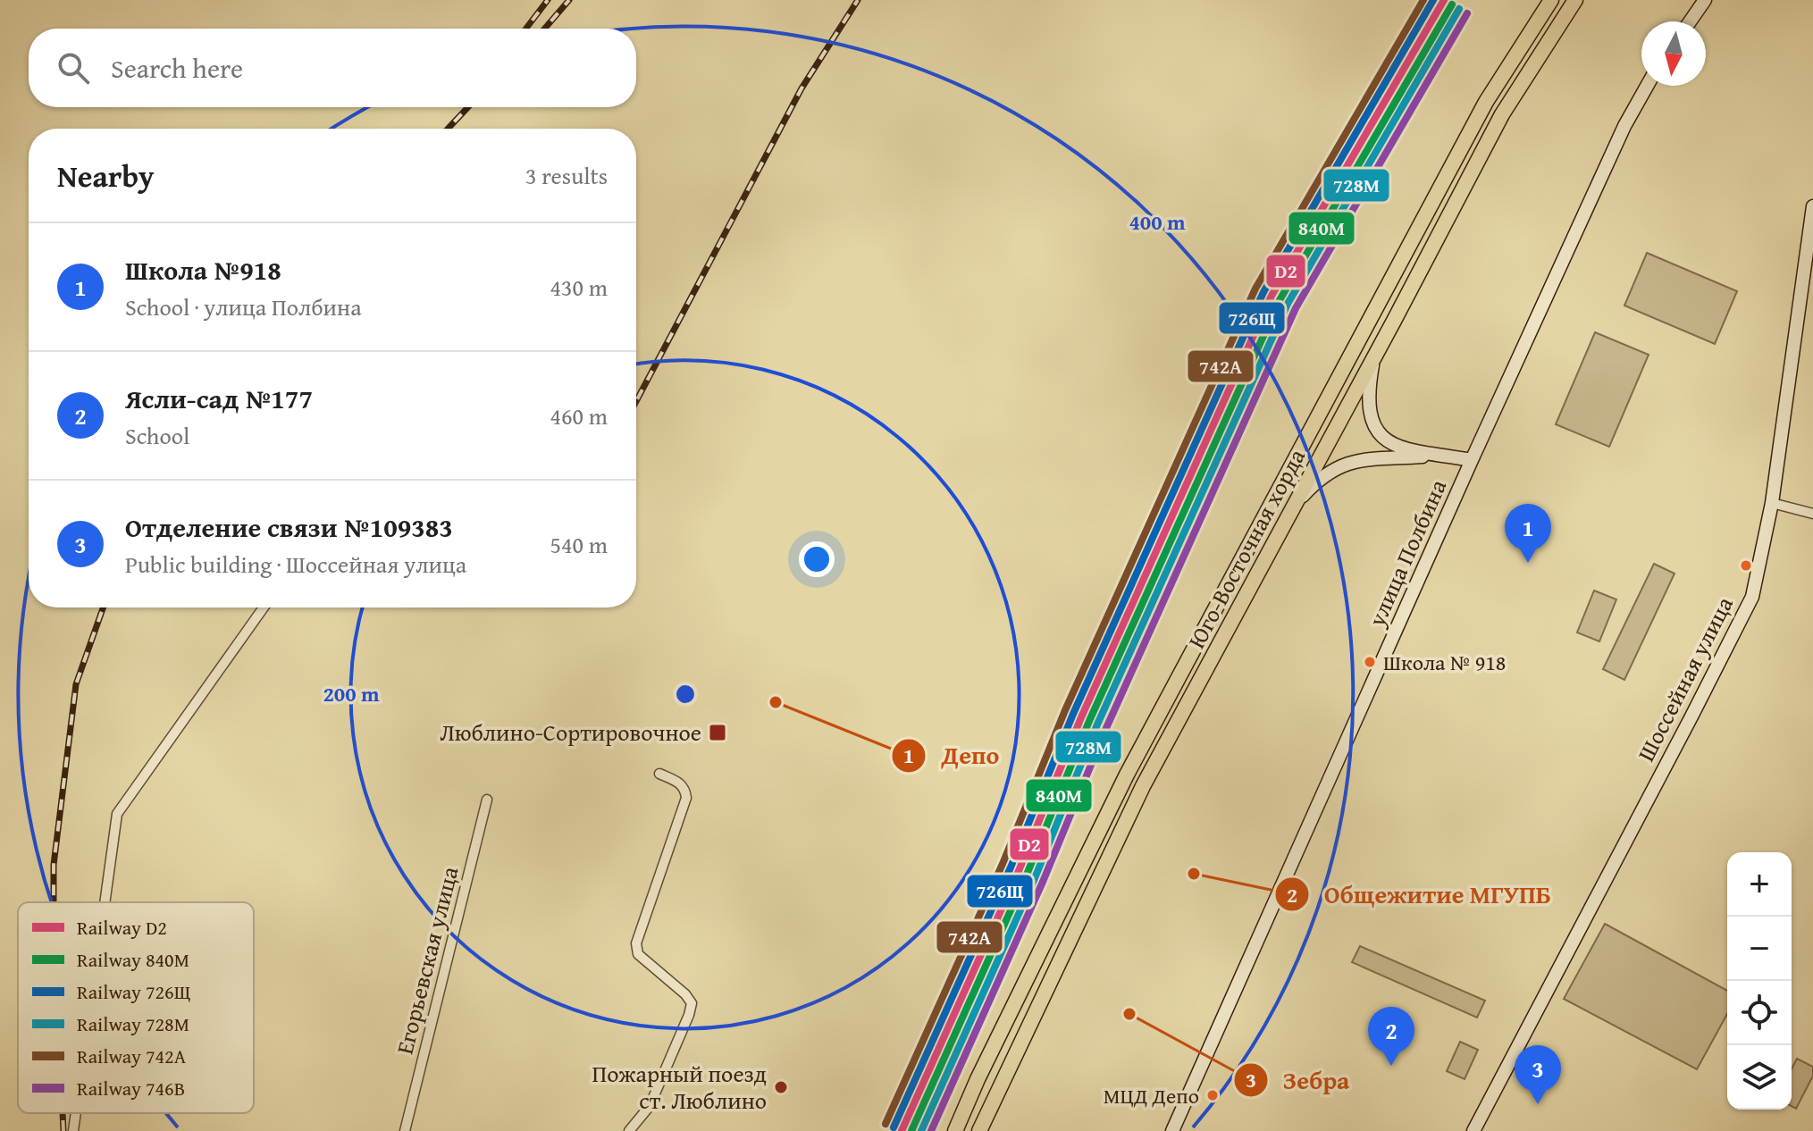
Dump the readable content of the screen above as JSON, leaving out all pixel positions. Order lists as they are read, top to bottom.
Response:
{
  "streets": {
    "main road": ["Юго-Восточная хорда", "улица Полбина", "Шоссейная улица"],
    "street": ["Егорьевская улица"]
  },
  "places": {
    "other": [
      "Школа № 918",
      "Депо",
      "Общежитие МГУПБ",
      "Зебра",
      "Пожарный поезд ст. Люблино",
      "МЦД Депо"
    ],
    "transit": ["Люблино-Сортировочное"]
  },
  "lines": [
    "rail line D2",
    "rail line 726Щ",
    "rail line 742А",
    "rail line 840М",
    "rail line 728М",
    "rail line 746В"
  ],
  "legend": [
    "Railway D2",
    "Railway 840М",
    "Railway 726Щ",
    "Railway 728М",
    "Railway 742А",
    "Railway 746В"
  ],
  "north": "bottom",
  "page": {
    "search": "Search here",
    "heading": ["Nearby", "3 results"],
    "list": [
      {
        "mark": "1",
        "name": "Школа №918",
        "note": "School · улица Полбина",
        "value": "430 m"
      },
      {
        "mark": "2",
        "name": "Ясли-сад №177",
        "note": "School",
        "value": "460 m"
      },
      {
        "mark": "3",
        "name": "Отделение связи №109383",
        "note": "Public building · Шоссейная улица",
        "value": "540 m"
      }
    ],
    "pins": ["1", "2", "3"],
    "map_buttons": ["+", "−"]
  },
  "rings": ["400 m", "200 m"]
}
